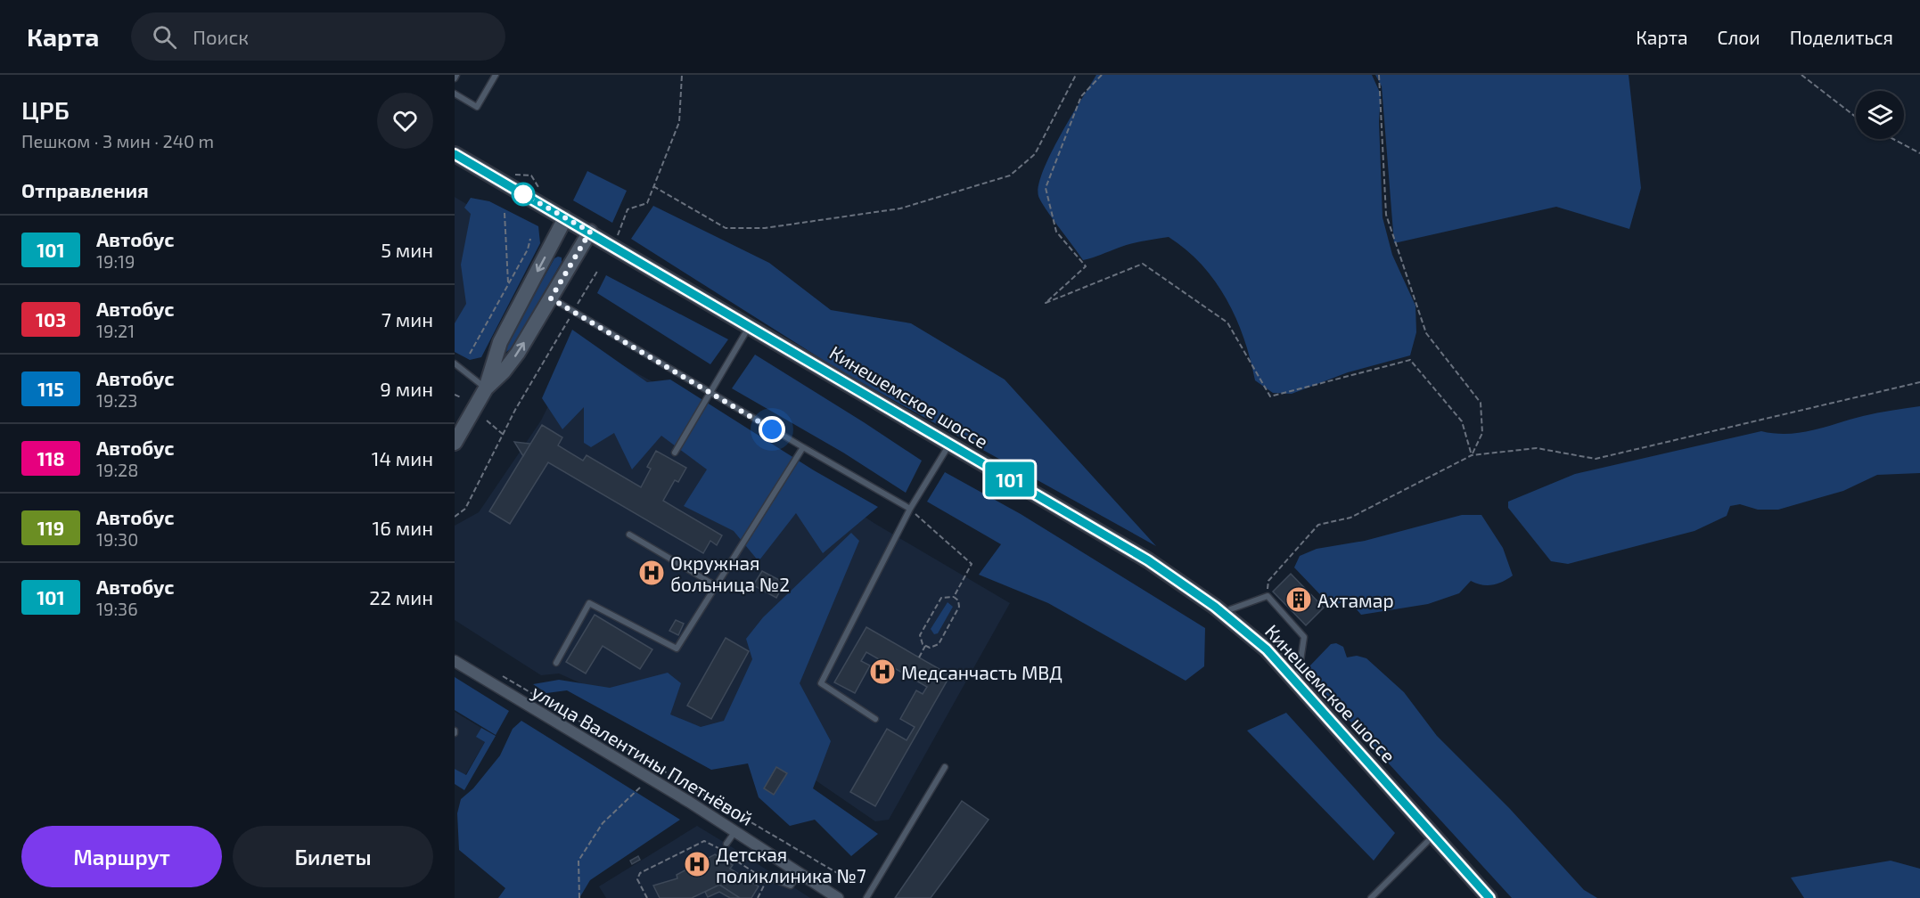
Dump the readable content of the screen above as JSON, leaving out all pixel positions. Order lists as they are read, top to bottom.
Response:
{
  "streets": {
    "main road": ["Кинешемское шоссе"],
    "street": ["улица Валентины Плетнёвой"]
  },
  "places": {
    "hospital": ["Окружная больница №2", "Медсанчасть МВД", "Детская поликлиника №7"],
    "building": ["Ахтамар"]
  },
  "lines": ["bus line 101"],
  "page": {
    "header": "Карта",
    "search": "Поиск",
    "nav": ["Карта", "Слои", "Поделиться"],
    "heading": [
      ["ЦРБ", "Пешком · 3 мин · 240 m"],
      "Отправления"
    ],
    "on_map": "101",
    "list": [
      {
        "mark": "101",
        "name": "Автобус",
        "note": "19:19",
        "value": "5 мин"
      },
      {
        "mark": "103",
        "name": "Автобус",
        "note": "19:21",
        "value": "7 мин"
      },
      {
        "mark": "115",
        "name": "Автобус",
        "note": "19:23",
        "value": "9 мин"
      },
      {
        "mark": "118",
        "name": "Автобус",
        "note": "19:28",
        "value": "14 мин"
      },
      {
        "mark": "119",
        "name": "Автобус",
        "note": "19:30",
        "value": "16 мин"
      },
      {
        "mark": "101",
        "name": "Автобус",
        "note": "19:36",
        "value": "22 мин"
      }
    ],
    "buttons": ["Маршрут", "Билеты"]
  }
}
